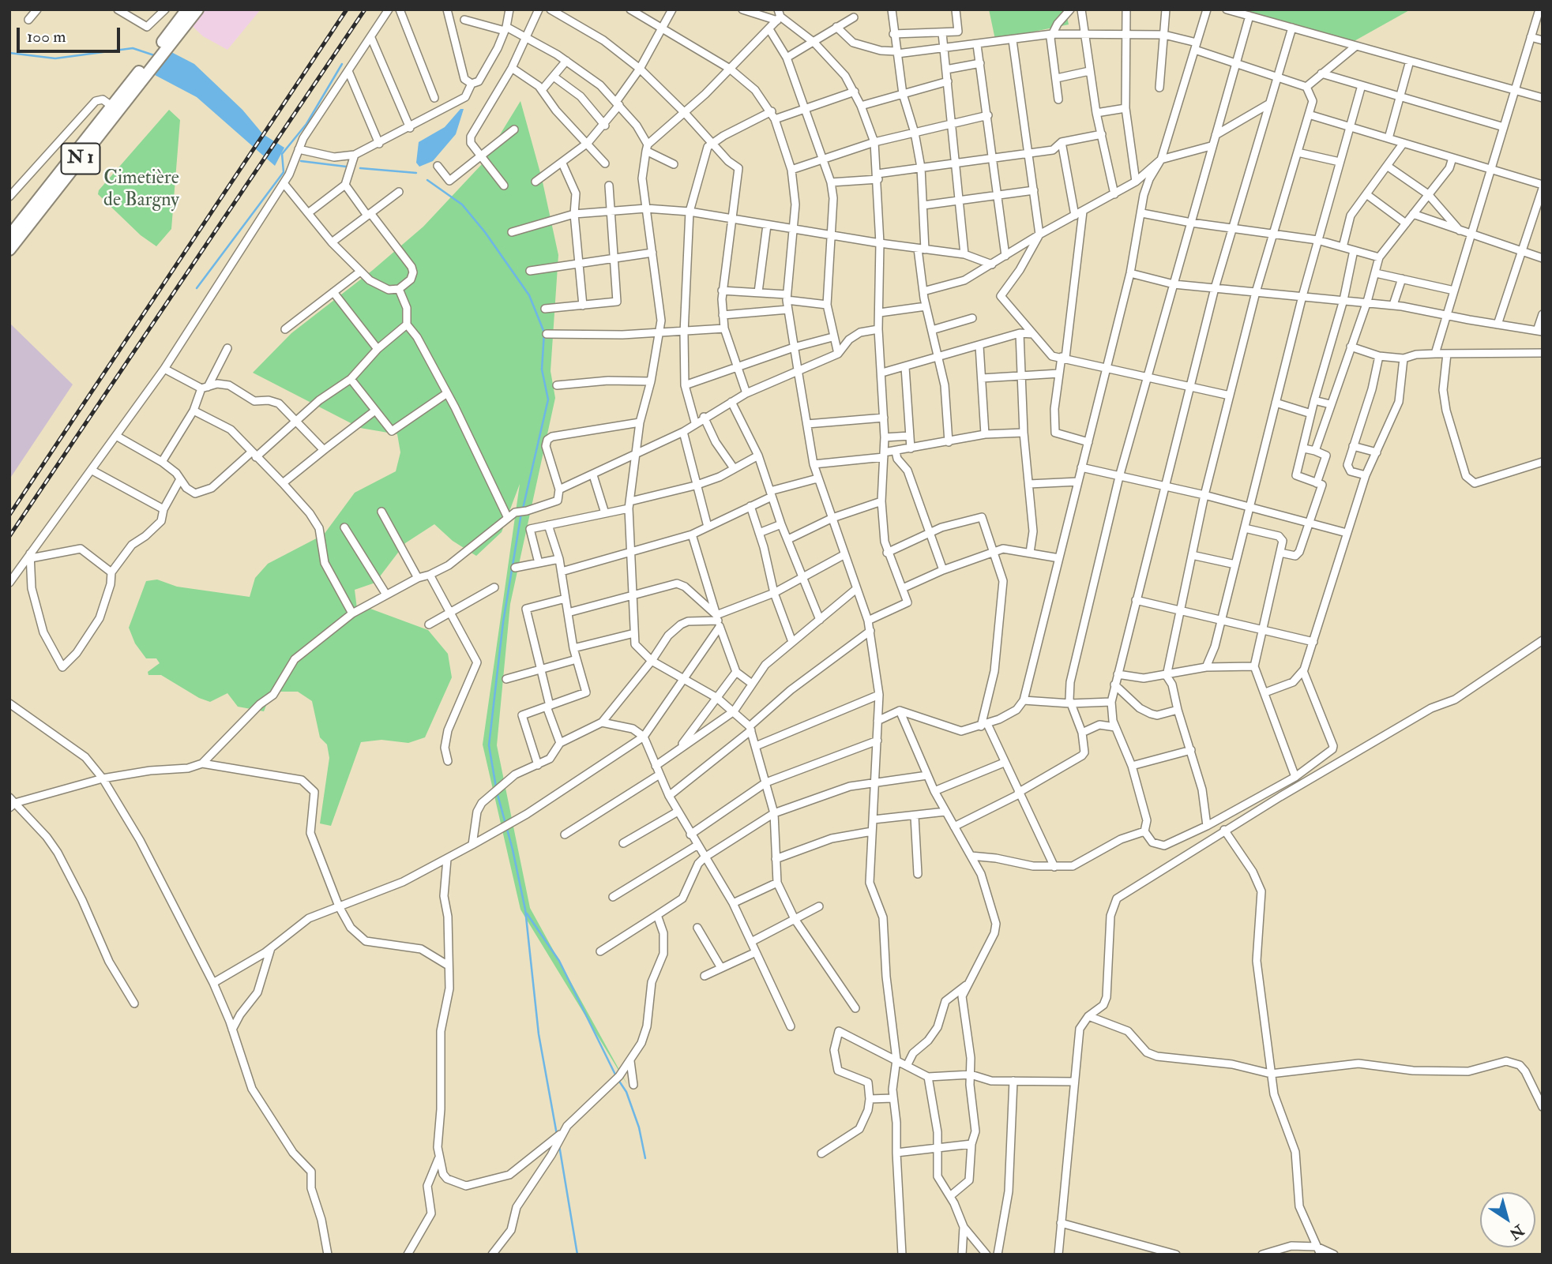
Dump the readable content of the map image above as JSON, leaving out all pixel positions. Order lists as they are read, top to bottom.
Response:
{
  "streets": {
    "highway": ["N 1"]
  },
  "parks": ["Cimetière de Bargny"],
  "scale_bar": "100 m",
  "north": "bottom right"
}
